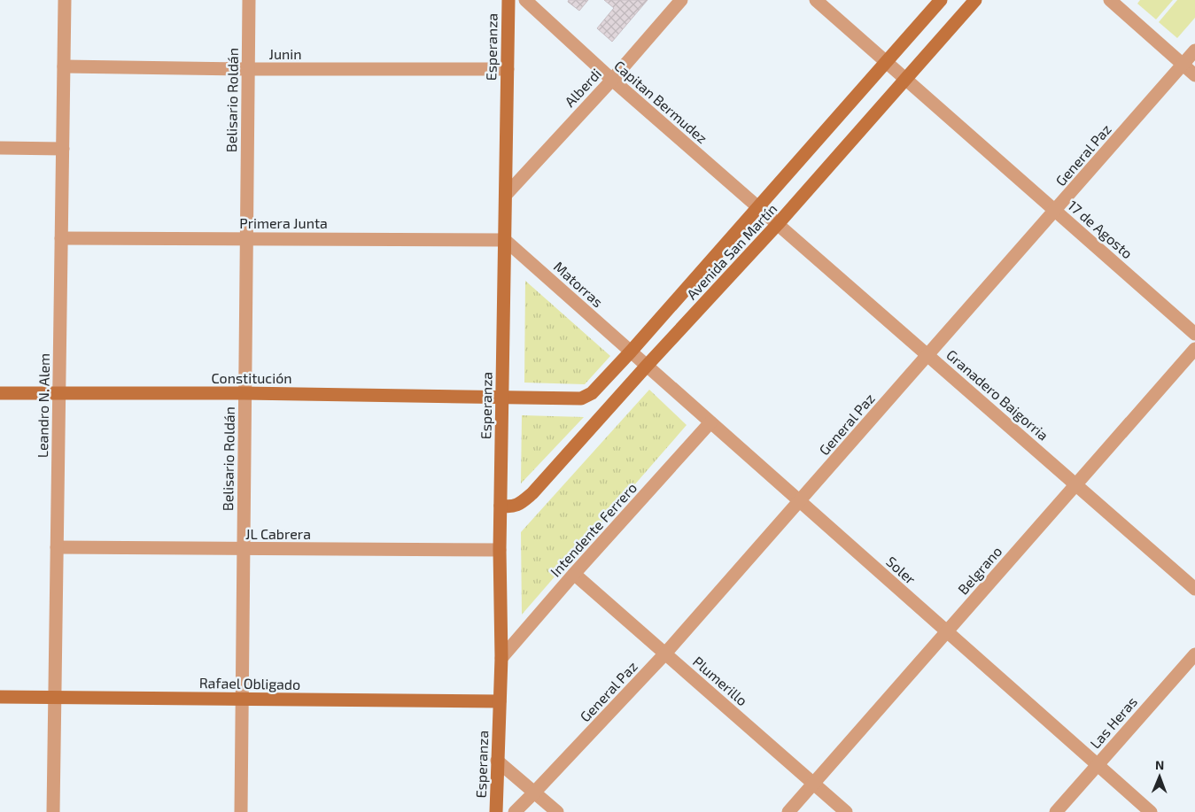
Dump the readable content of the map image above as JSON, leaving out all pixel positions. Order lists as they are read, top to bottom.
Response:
{
  "streets": {
    "main road": [
      "Esperanza",
      "Avenida San Martín",
      "Constitución",
      "Rafael Obligado"
    ],
    "street": [
      "Junin",
      "Alberdi",
      "Belisario Roldán",
      "Capitan Bermudez",
      "General Paz",
      "Primera Junta",
      "17 de Agosto",
      "Matorras",
      "Granadero Baigorria",
      "Leandro N. Alem",
      "Intendente Ferrero",
      "JL Cabrera",
      "Soler",
      "Belgrano",
      "Plumerillo",
      "Las Heras"
    ]
  },
  "crossings": [
    ["Esperanza", "Junin"],
    ["Esperanza", "Alberdi"],
    ["Esperanza", "Primera Junta"],
    ["Esperanza", "Avenida San Martín"],
    ["Esperanza", "Matorras"],
    ["Esperanza", "Constitución"],
    ["Esperanza", "Intendente Ferrero"],
    ["Esperanza", "JL Cabrera"],
    ["Esperanza", "Rafael Obligado"],
    ["Junin", "Belisario Roldán"],
    ["Junin", "Leandro N. Alem"],
    ["Alberdi", "Capitan Bermudez"],
    ["Belisario Roldán", "Primera Junta"],
    ["Belisario Roldán", "Constitución"],
    ["Belisario Roldán", "JL Cabrera"],
    ["Belisario Roldán", "Rafael Obligado"],
    ["Capitan Bermudez", "Avenida San Martín"],
    ["Capitan Bermudez", "Granadero Baigorria"],
    ["General Paz", "17 de Agosto"],
    ["General Paz", "Granadero Baigorria"],
    ["General Paz", "Soler"],
    ["General Paz", "Plumerillo"],
    ["Primera Junta", "Matorras"],
    ["Primera Junta", "Leandro N. Alem"],
    ["17 de Agosto", "Avenida San Martín"],
    ["Avenida San Martín", "Matorras"],
    ["Avenida San Martín", "Constitución"],
    ["Avenida San Martín", "Granadero Baigorria"],
    ["Avenida San Martín", "Soler"],
    ["Matorras", "Soler"],
    ["Constitución", "Leandro N. Alem"],
    ["Granadero Baigorria", "Belgrano"],
    ["Leandro N. Alem", "JL Cabrera"],
    ["Leandro N. Alem", "Rafael Obligado"],
    ["Intendente Ferrero", "Soler"],
    ["Intendente Ferrero", "Plumerillo"],
    ["Soler", "Belgrano"],
    ["Soler", "Las Heras"],
    ["Belgrano", "Plumerillo"]
  ],
  "north": "top"
}
